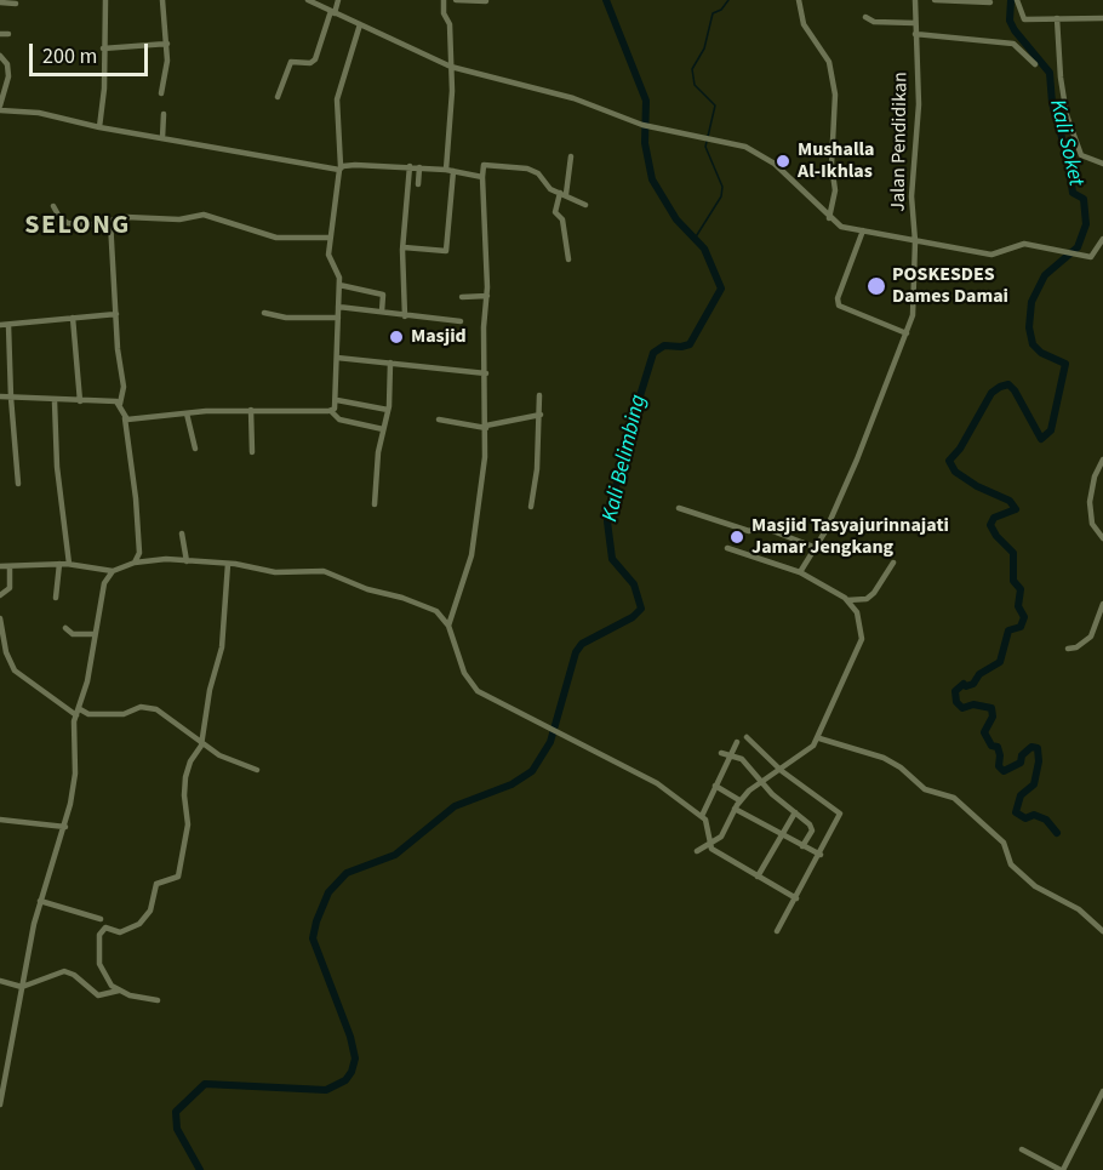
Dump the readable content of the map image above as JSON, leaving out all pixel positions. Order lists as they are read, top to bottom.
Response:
{
  "streets": {
    "street": ["Jalan Pendidikan"]
  },
  "districts": ["SELONG"],
  "water": ["Kali Soket", "Kali Belimbing"],
  "places": [
    "Mushalla Al-Ikhlas",
    "POSKESDES Dames Damai",
    "Masjid",
    "Masjid Tasyajurinnajati Jamar Jengkang"
  ],
  "scale_bar": "200 m"
}
